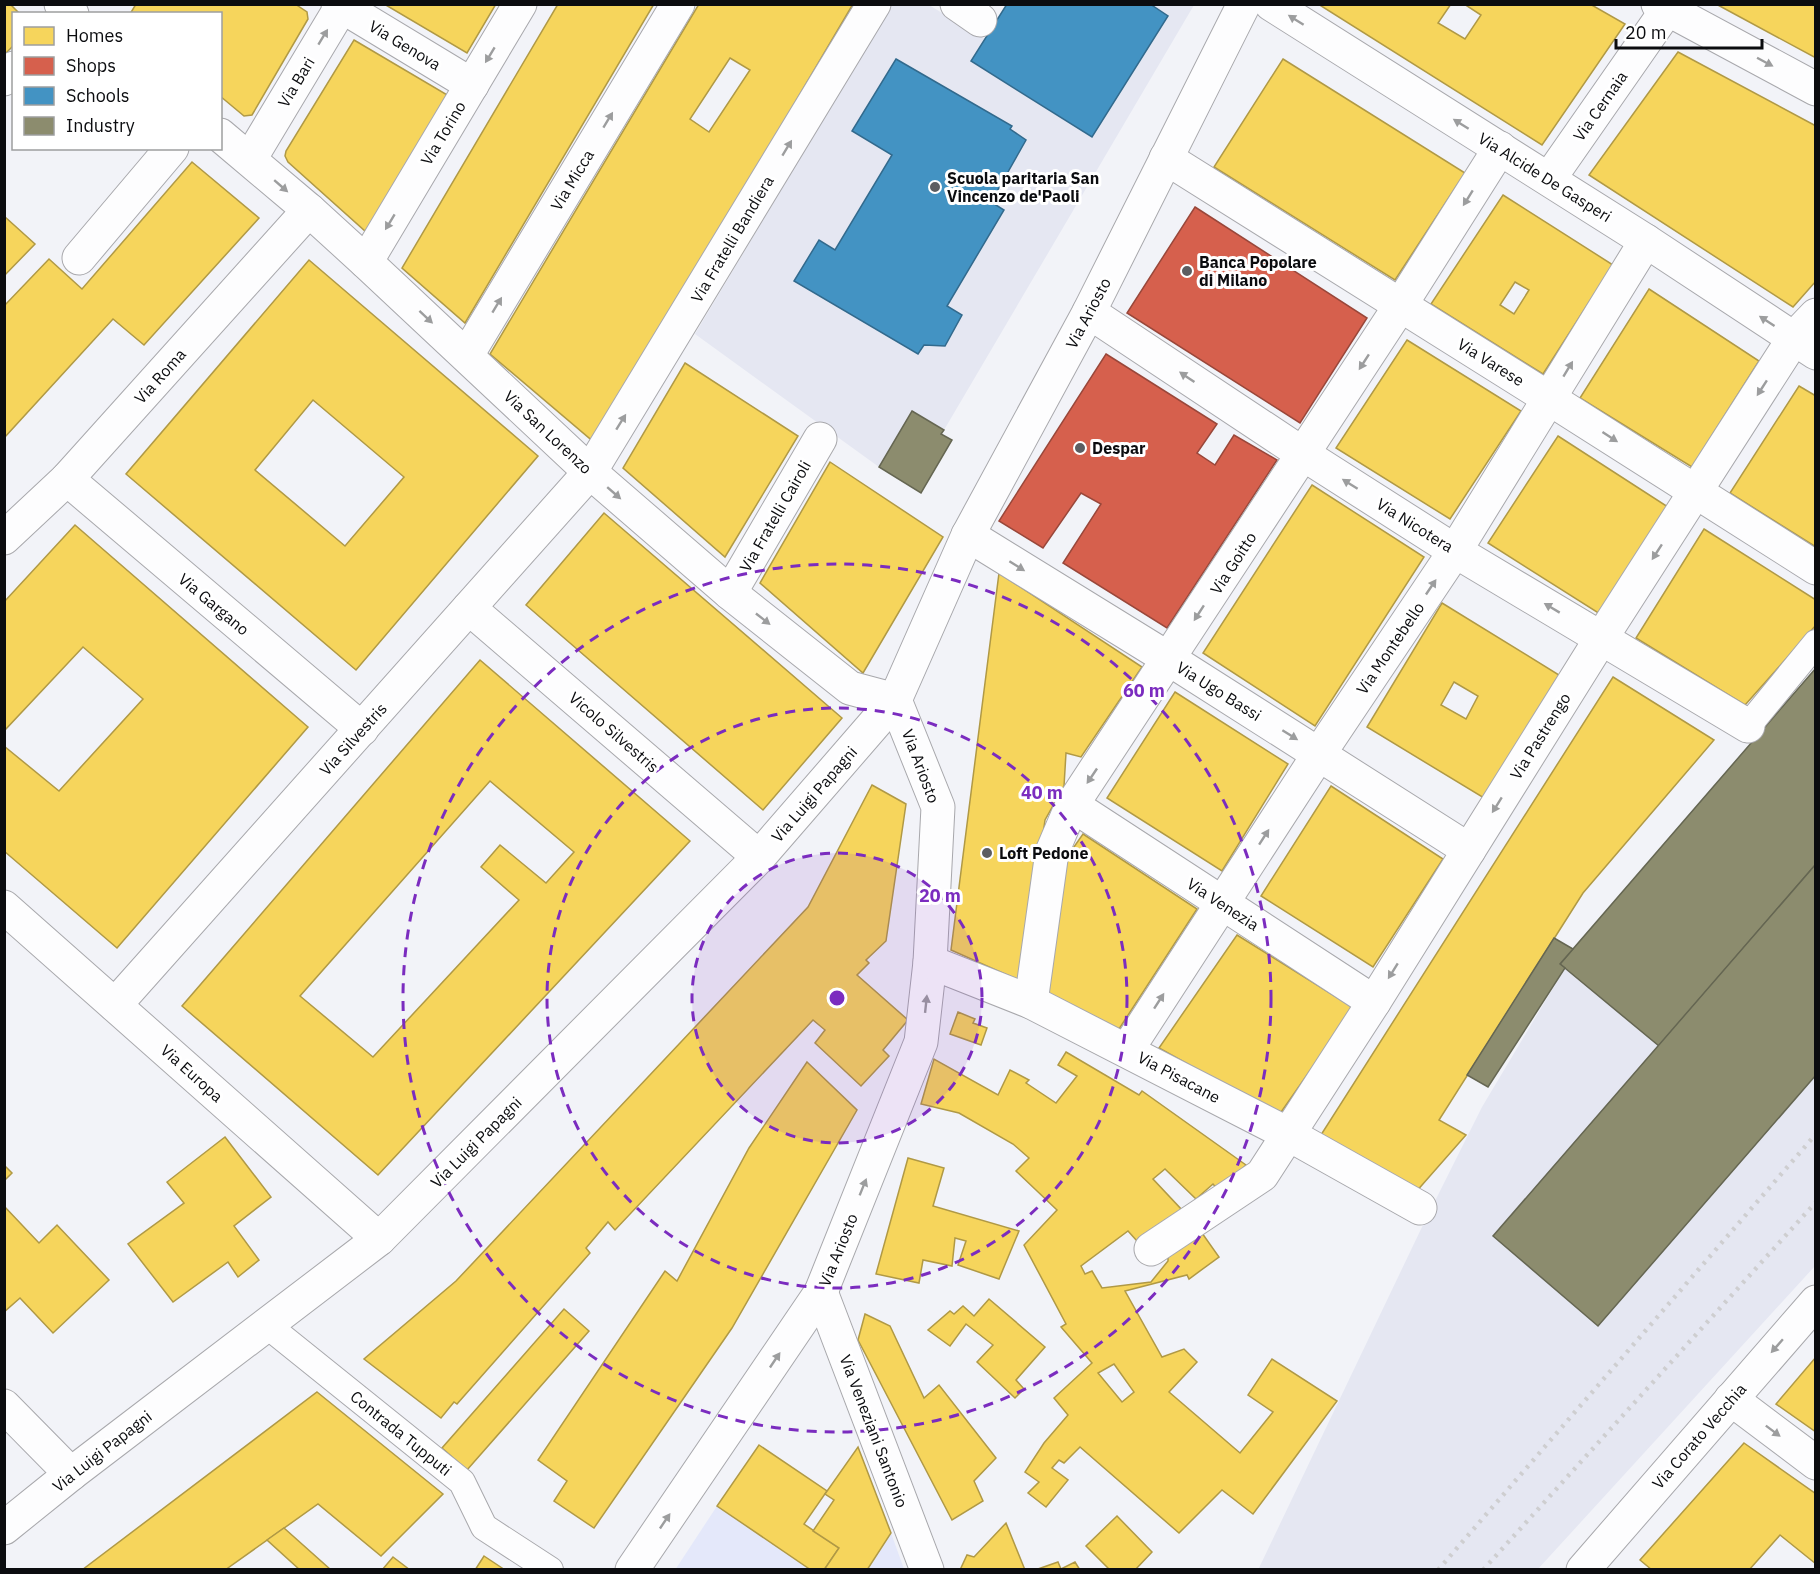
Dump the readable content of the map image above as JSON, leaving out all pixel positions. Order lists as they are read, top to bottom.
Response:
{
  "streets": {
    "street": [
      "Via Genova",
      "Via Bari",
      "Via Cernaia",
      "Via Torino",
      "Via Alcide De Gasperi",
      "Via Micca",
      "Via Fratelli Bandiera",
      "Via Ariosto",
      "Via Varese",
      "Via Roma",
      "Via San Lorenzo",
      "Via Fratelli Cairoli",
      "Via Nicotera",
      "Via Goitto",
      "Via Gargano",
      "Via Montebello",
      "Via Ugo Bassi",
      "Vicolo Silvestris",
      "Via Pastrengo",
      "Via Silvestris",
      "Via Luigi Papagni",
      "Via Venezia",
      "Via Europa",
      "Via Pisacane",
      "Via Veneziani Santonio",
      "Via Corato Vecchia"
    ],
    "lane": ["Contrada Tupputi"]
  },
  "crossings": [
    ["Via Genova", "Via Bari"],
    ["Via Genova", "Via Torino"],
    ["Via Bari", "Via San Lorenzo"],
    ["Via Cernaia", "Via Alcide De Gasperi"],
    ["Via Torino", "Via San Lorenzo"],
    ["Via Alcide De Gasperi", "Via Goitto"],
    ["Via Alcide De Gasperi", "Via Montebello"],
    ["Via Alcide De Gasperi", "Via Pastrengo"],
    ["Via Micca", "Via San Lorenzo"],
    ["Via Fratelli Bandiera", "Via San Lorenzo"],
    ["Via Fratelli Bandiera", "Via Silvestris"],
    ["Via Ariosto", "Via Varese"],
    ["Via Ariosto", "Via San Lorenzo"],
    ["Via Ariosto", "Via Nicotera"],
    ["Via Ariosto", "Via Ugo Bassi"],
    ["Via Ariosto", "Via Luigi Papagni"],
    ["Via Ariosto", "Via Pisacane"],
    ["Via Ariosto", "Via Veneziani Santonio"],
    ["Via Varese", "Via Goitto"],
    ["Via Varese", "Via Montebello"],
    ["Via Varese", "Via Pastrengo"],
    ["Via Roma", "Via San Lorenzo"],
    ["Via Roma", "Via Gargano"],
    ["Via San Lorenzo", "Via Fratelli Cairoli"],
    ["Via San Lorenzo", "Via Silvestris"],
    ["Via San Lorenzo", "Via Luigi Papagni"],
    ["Via Nicotera", "Via Goitto"],
    ["Via Nicotera", "Via Montebello"],
    ["Via Nicotera", "Via Pastrengo"],
    ["Via Goitto", "Via Ugo Bassi"],
    ["Via Goitto", "Via Venezia"],
    ["Via Goitto", "Via Pisacane"],
    ["Via Gargano", "Via Silvestris"],
    ["Via Montebello", "Via Ugo Bassi"],
    ["Via Montebello", "Via Venezia"],
    ["Via Montebello", "Via Pisacane"],
    ["Via Ugo Bassi", "Via Pastrengo"],
    ["Vicolo Silvestris", "Via Silvestris"],
    ["Vicolo Silvestris", "Via Luigi Papagni"],
    ["Via Pastrengo", "Via Venezia"],
    ["Via Pastrengo", "Via Pisacane"],
    ["Via Silvestris", "Via Europa"],
    ["Via Luigi Papagni", "Via Europa"],
    ["Via Luigi Papagni", "Contrada Tupputi"]
  ],
  "one_way": [
    "Via Bari",
    "Via Torino",
    "Via Alcide De Gasperi",
    "Via Micca",
    "Via Fratelli Bandiera",
    "Via Ariosto",
    "Via San Lorenzo",
    "Via Nicotera",
    "Via Goitto",
    "Via Montebello",
    "Via Ugo Bassi",
    "Via Pastrengo",
    "Via Corato Vecchia"
  ],
  "places": [
    "Scuola paritaria San Vincenzo de'Paoli",
    "Banca Popolare di Milano",
    "Despar",
    "Loft Pedone"
  ],
  "legend": [
    "Homes",
    "Shops",
    "Schools",
    "Industry"
  ],
  "scale_bar": "20 m",
  "rings": ["60 m", "40 m", "20 m"]
}
